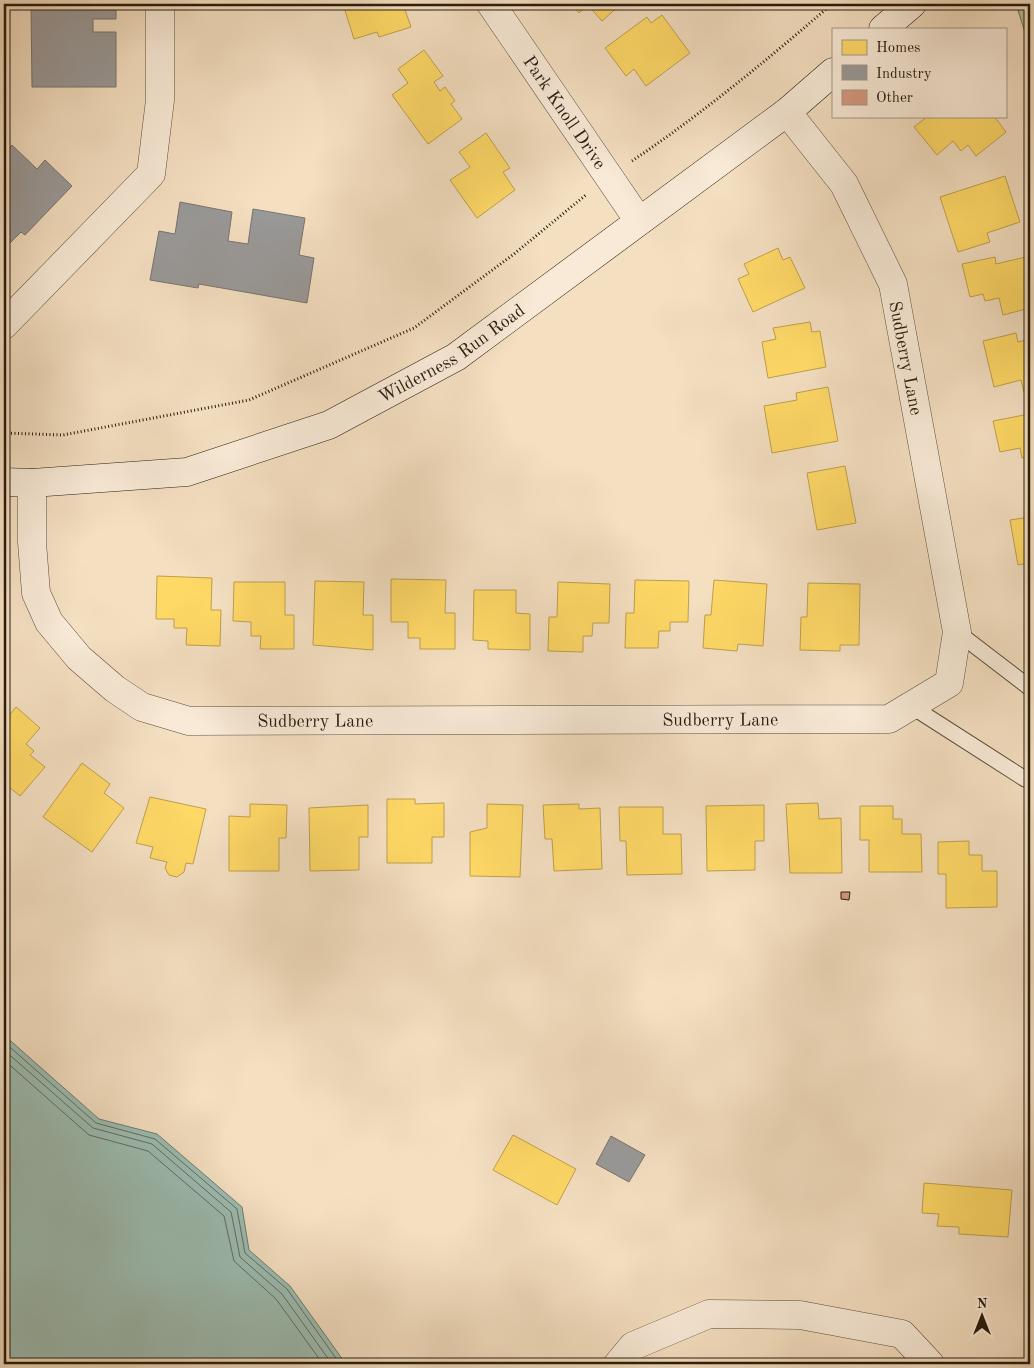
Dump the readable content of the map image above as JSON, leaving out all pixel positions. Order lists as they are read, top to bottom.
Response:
{
  "streets": {
    "street": ["Park Knoll Drive", "Wilderness Run Road", "Sudberry Lane"]
  },
  "crossings": [
    ["Park Knoll Drive", "Wilderness Run Road"],
    ["Wilderness Run Road", "Sudberry Lane"]
  ],
  "legend": ["Homes", "Industry", "Other"],
  "north": "top"
}
